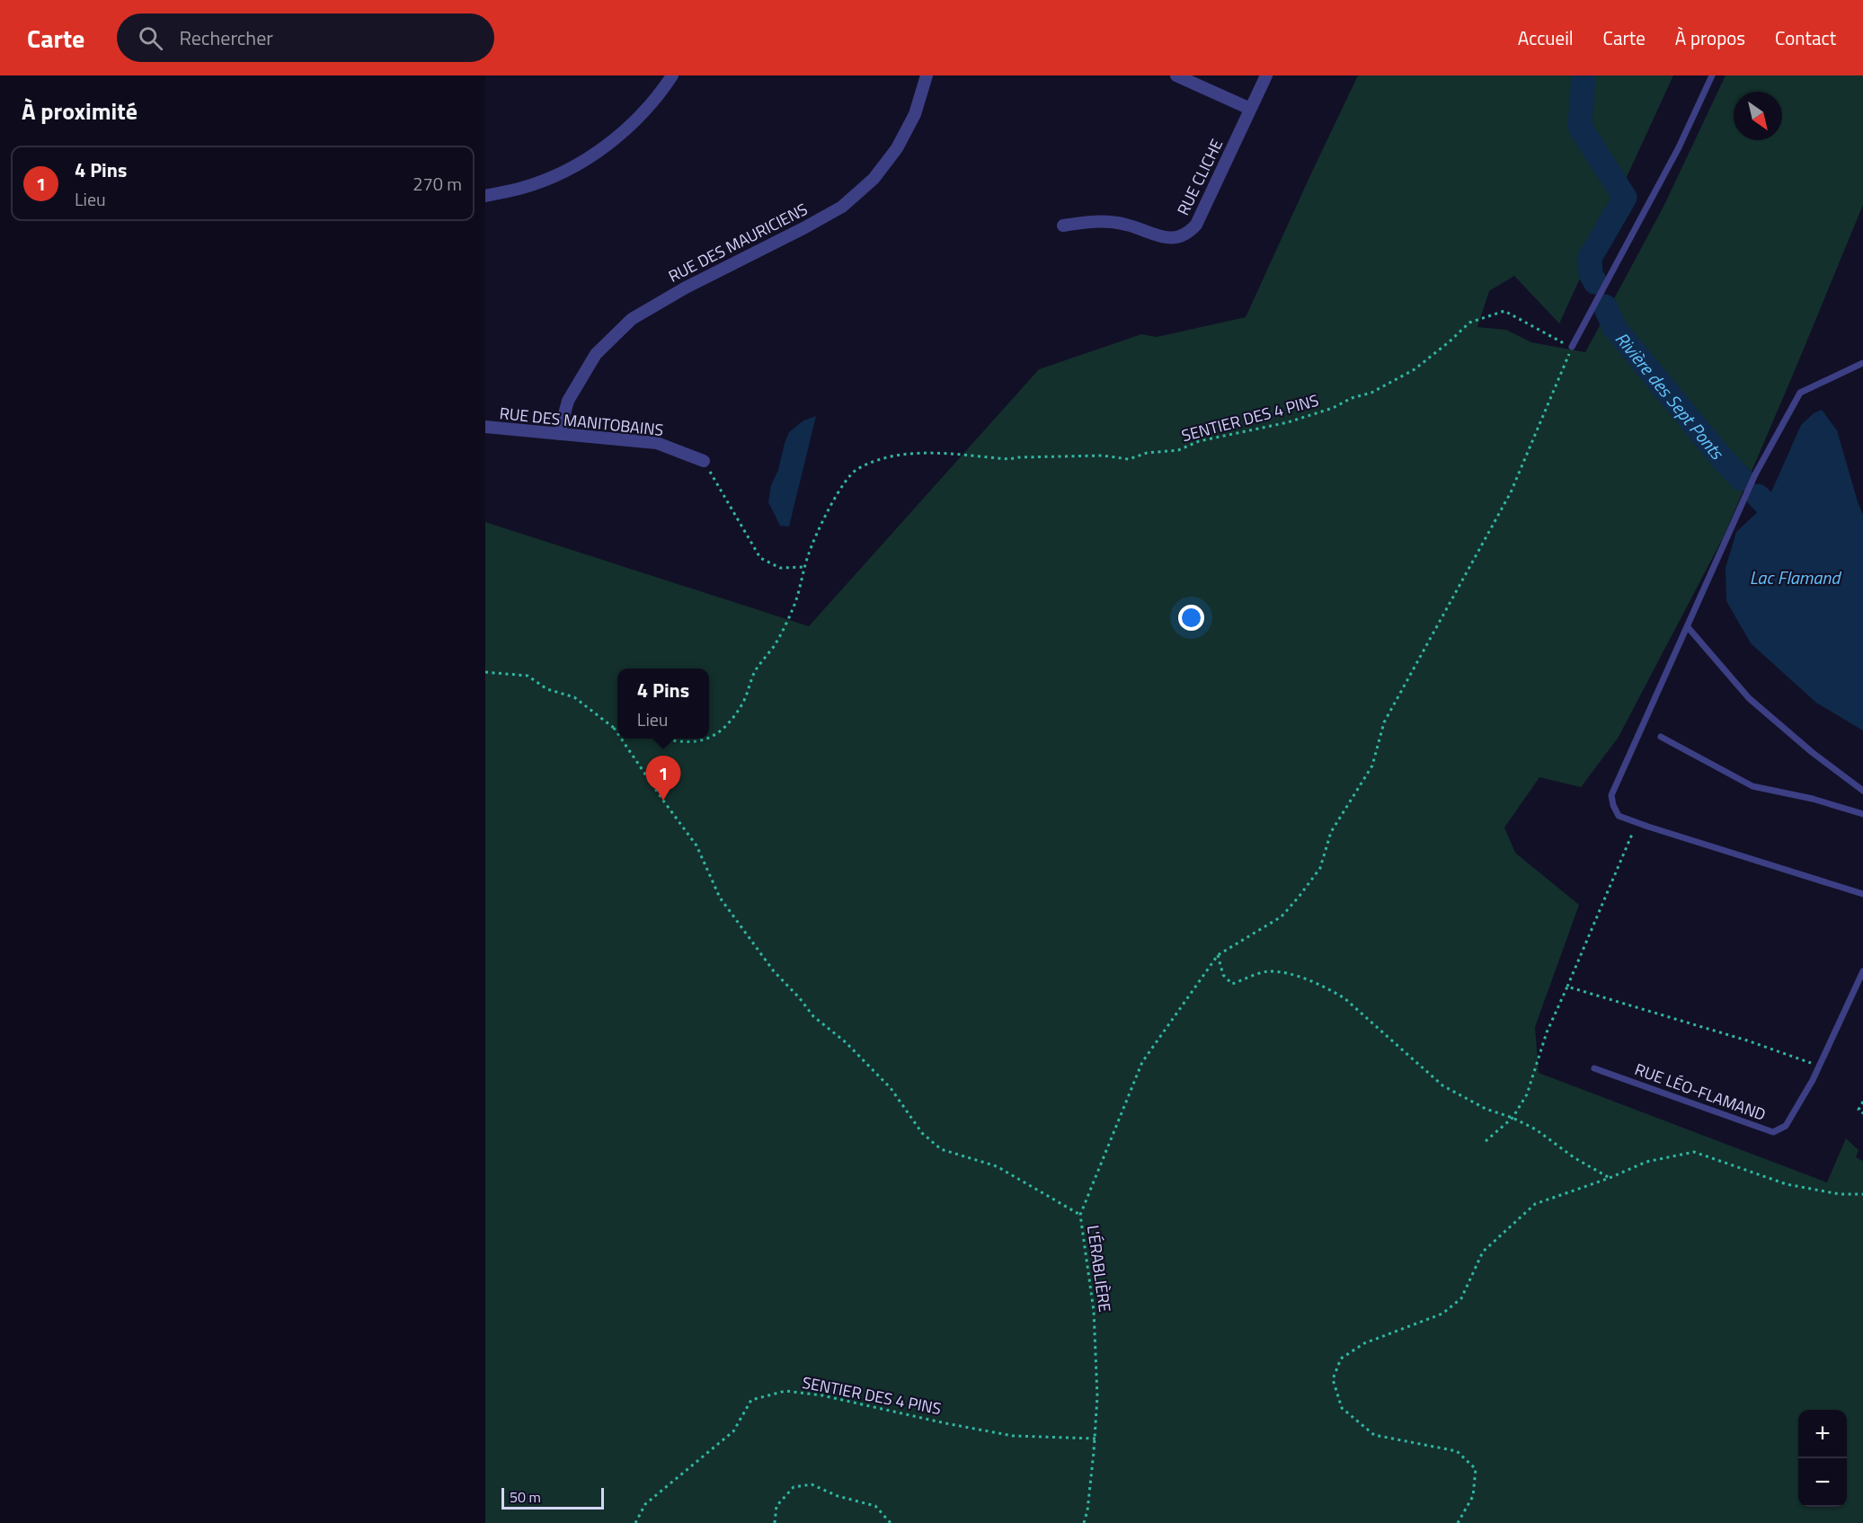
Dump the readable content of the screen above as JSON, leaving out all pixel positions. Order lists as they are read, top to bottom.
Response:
{
  "streets": {
    "street": ["RUE CLICHE", "RUE DES MAURICIENS", "RUE DES MANITOBAINS"],
    "lane": ["RUE LÉO-FLAMAND"],
    "path": ["SENTIER DES 4 PINS", "L'ÉRABLIÈRE"]
  },
  "crossings": [
    ["RUE DES MAURICIENS", "RUE DES MANITOBAINS"],
    ["SENTIER DES 4 PINS", "L'ÉRABLIÈRE"]
  ],
  "water": ["Rivière des Sept Ponts", "Lac Flamand"],
  "scale_bar": "50 m",
  "north": "bottom right",
  "page": {
    "header": "Carte",
    "search": "Rechercher",
    "nav": [
      "Accueil",
      "Carte",
      "À propos",
      "Contact"
    ],
    "heading": "À proximité",
    "list": [
      {
        "mark": "1",
        "name": "4 Pins",
        "note": "Lieu",
        "value": "270 m"
      }
    ],
    "popup": ["4 Pins", "Lieu"],
    "pins": "1",
    "map_buttons": ["+", "−"],
    "scale": "50 m"
  }
}
